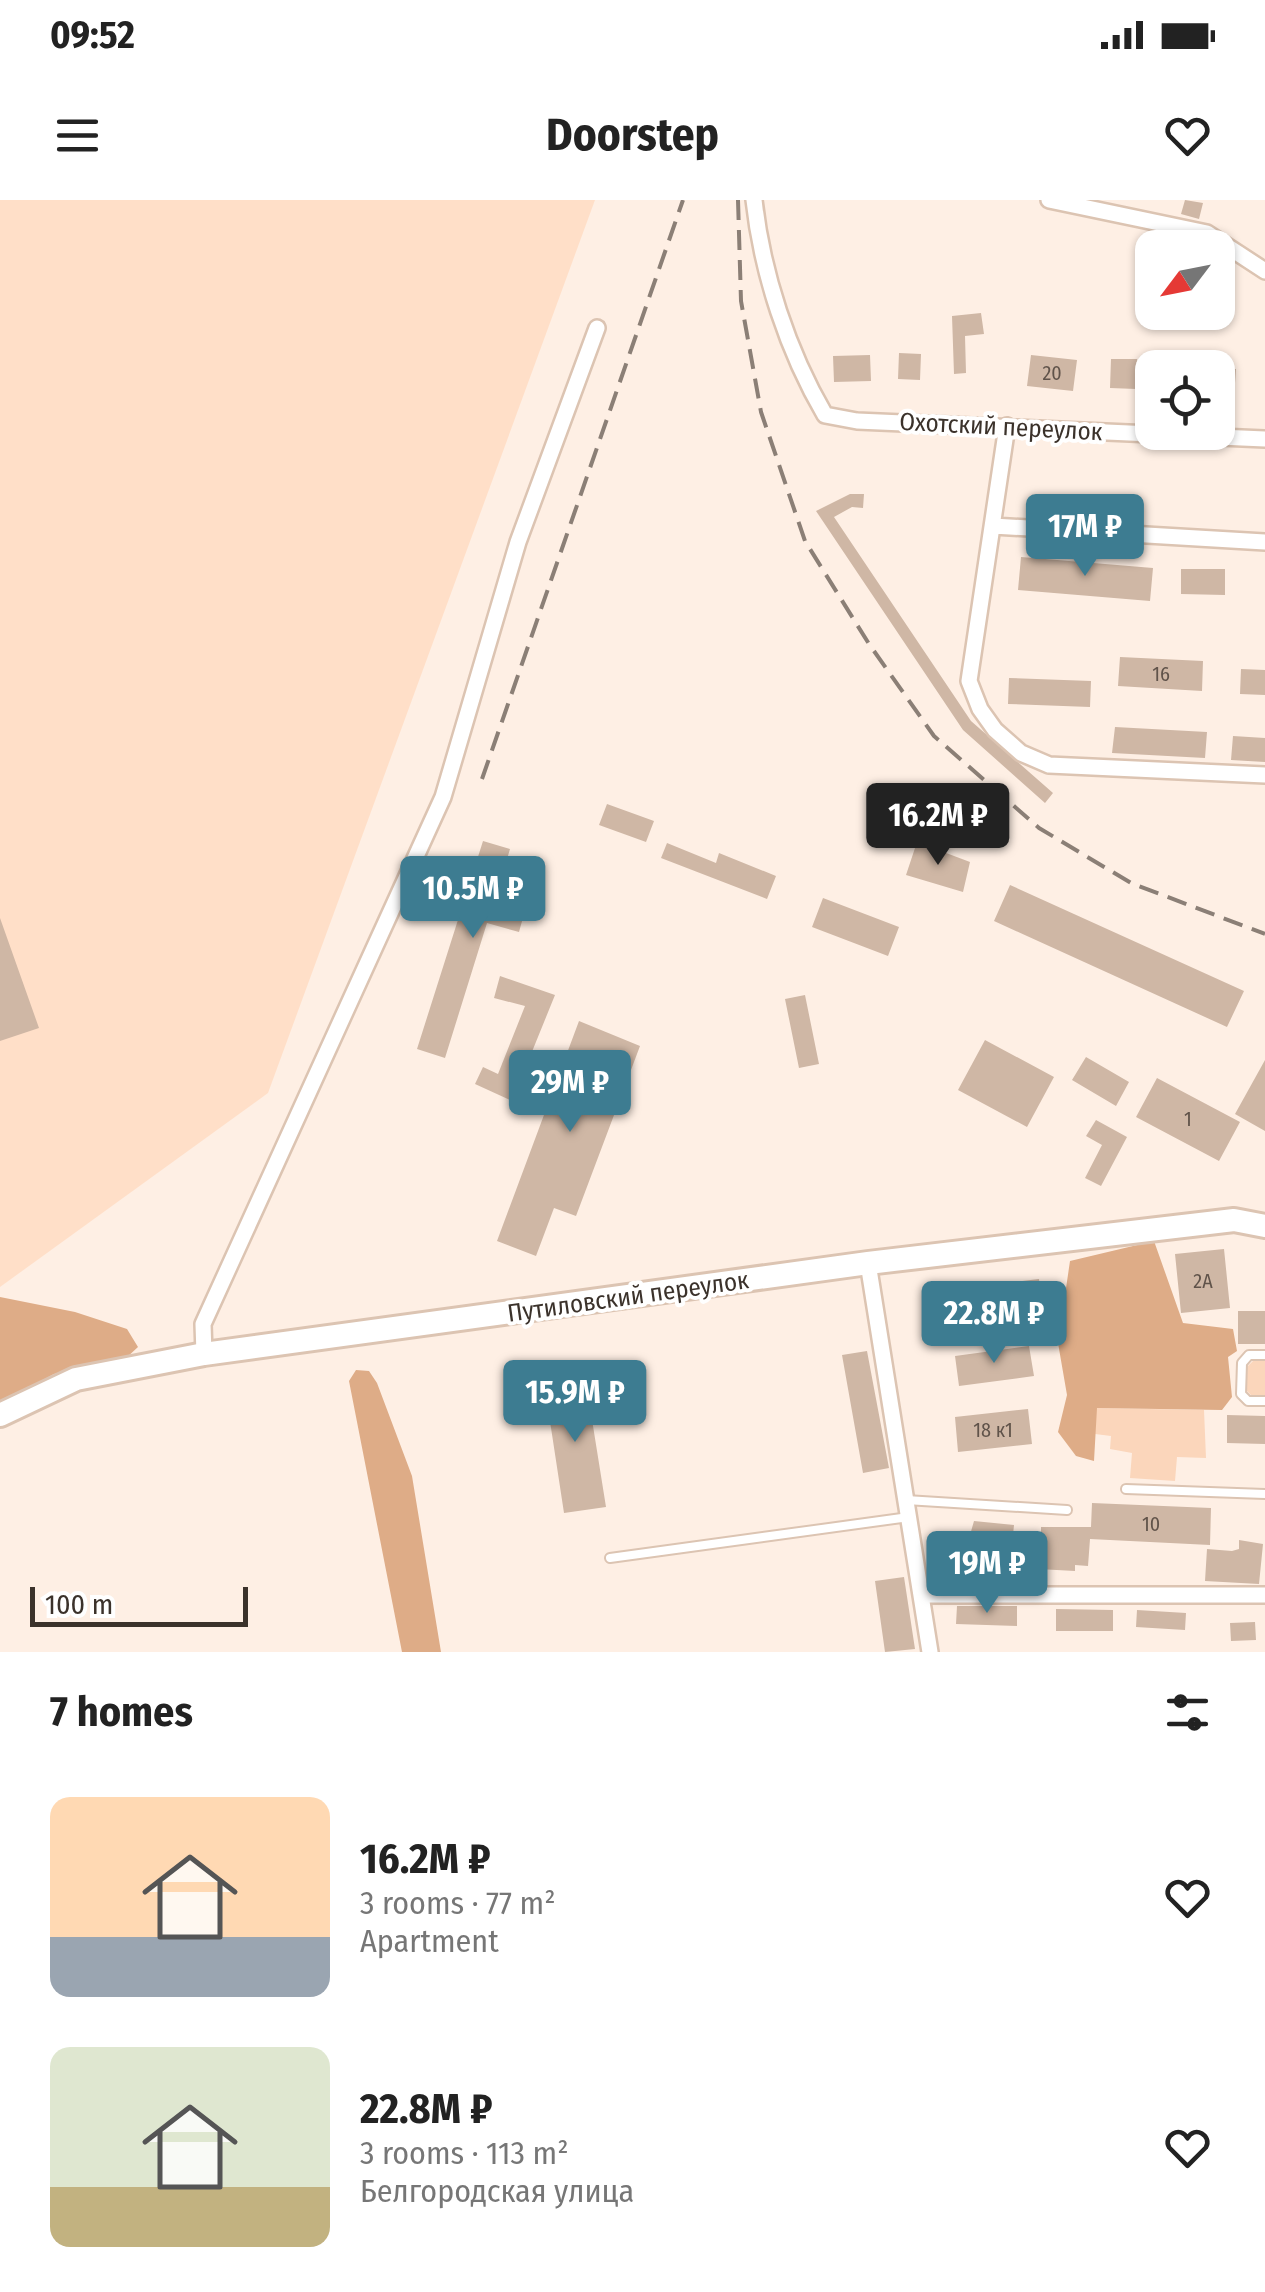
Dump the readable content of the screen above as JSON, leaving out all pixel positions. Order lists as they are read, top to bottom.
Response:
{
  "streets": {
    "main road": ["Путиловский переулок"],
    "street": ["Охотский переулок"]
  },
  "house_numbers": [
    "20",
    "16",
    "1",
    "2А",
    "18 к1",
    "10"
  ],
  "scale_bar": "100 m",
  "north": "bottom left",
  "page": {
    "status": "09:52",
    "header": "Doorstep",
    "price": [
      "17M ₽",
      "16.2M ₽",
      "10.5M ₽",
      "29M ₽",
      "22.8M ₽",
      "15.9M ₽",
      "19M ₽"
    ],
    "scale": "100 m",
    "heading": "7 homes",
    "list": [
      {
        "name": "16.2M ₽",
        "note": "3 rooms · 77 m² · Apartment"
      },
      {
        "name": "22.8M ₽",
        "note": "3 rooms · 113 m² · Белгородская улица"
      }
    ]
  }
}
